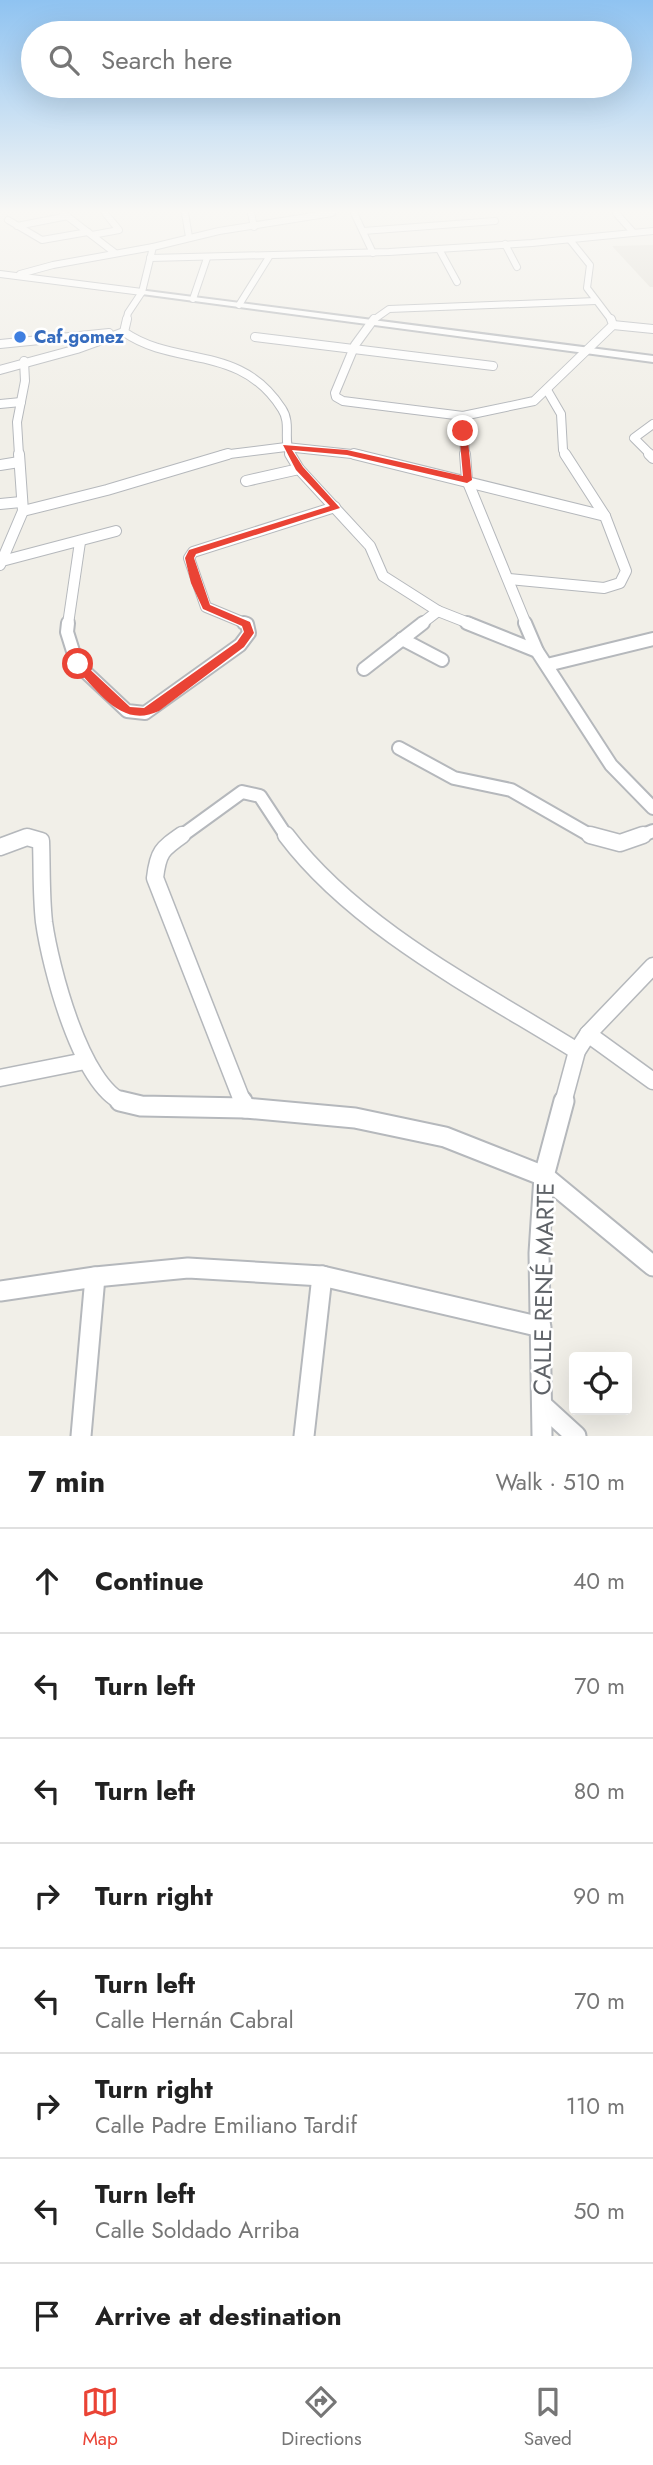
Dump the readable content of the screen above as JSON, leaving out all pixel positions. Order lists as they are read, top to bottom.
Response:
{
  "streets": {
    "street": ["CALLE RENÉ MARTE"]
  },
  "places": ["Caf.gomez"],
  "page": {
    "search": "Search here",
    "heading": ["7 min", "Walk · 510 m"],
    "list": [
      ["Continue", "40 m"],
      ["Turn left", "70 m"],
      ["Turn left", "80 m"],
      ["Turn right", "90 m"],
      ["Turn left", "Calle Hernán Cabral", "70 m"],
      ["Turn right", "Calle Padre Emiliano Tardif", "110 m"],
      ["Turn left", "Calle Soldado Arriba", "50 m"],
      "Arrive at destination"
    ],
    "nav": ["Map", "Directions", "Saved"]
  }
}
